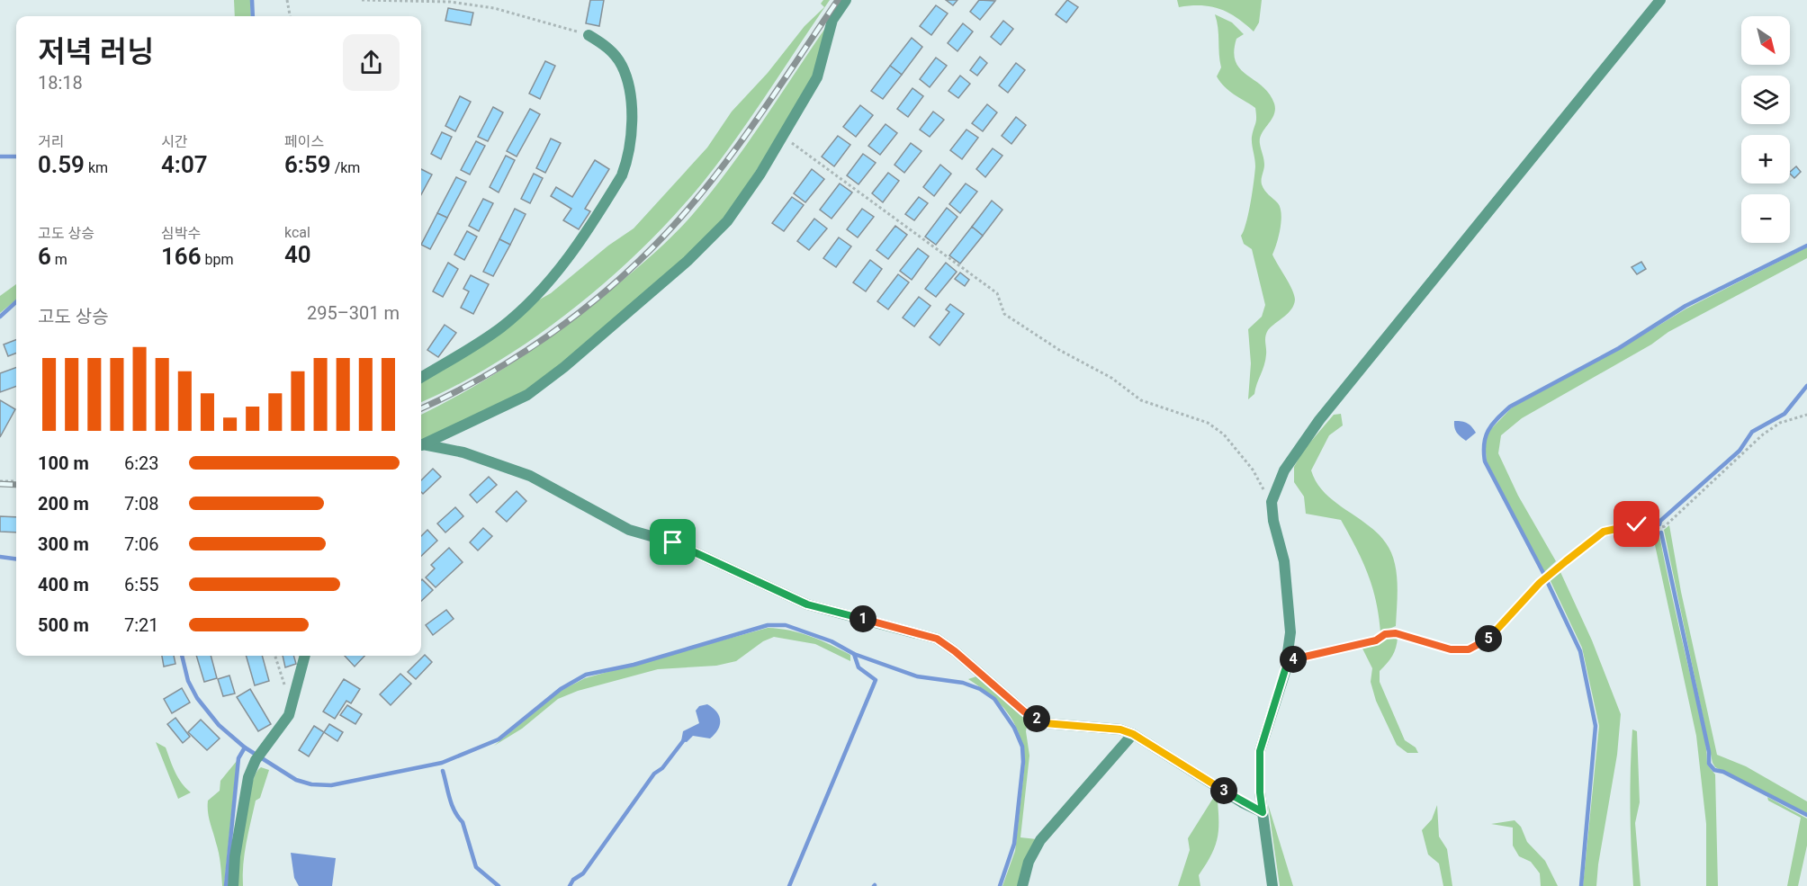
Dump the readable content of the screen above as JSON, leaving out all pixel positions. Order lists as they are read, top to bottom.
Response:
{
  "north": "bottom right",
  "page": {
    "map_buttons": ["+", "−"],
    "heading": ["저녁 러닝", "18:18"],
    "stats": [
      ["거리", "0.59 km"],
      ["시간", "4:07"],
      ["페이스", "6:59 /km"],
      ["고도 상승", "6 m"],
      ["심박수", "166 bpm"],
      ["kcal", "40"]
    ],
    "chart": ["고도 상승", "295–301 m"],
    "list": [
      {
        "name": "100 m",
        "note": "6:23"
      },
      {
        "name": "200 m",
        "note": "7:08"
      },
      {
        "name": "300 m",
        "note": "7:06"
      },
      {
        "name": "400 m",
        "note": "6:55"
      },
      {
        "name": "500 m",
        "note": "7:21"
      }
    ],
    "pins": [
      "1",
      "5",
      "4",
      "2",
      "3"
    ]
  }
}
